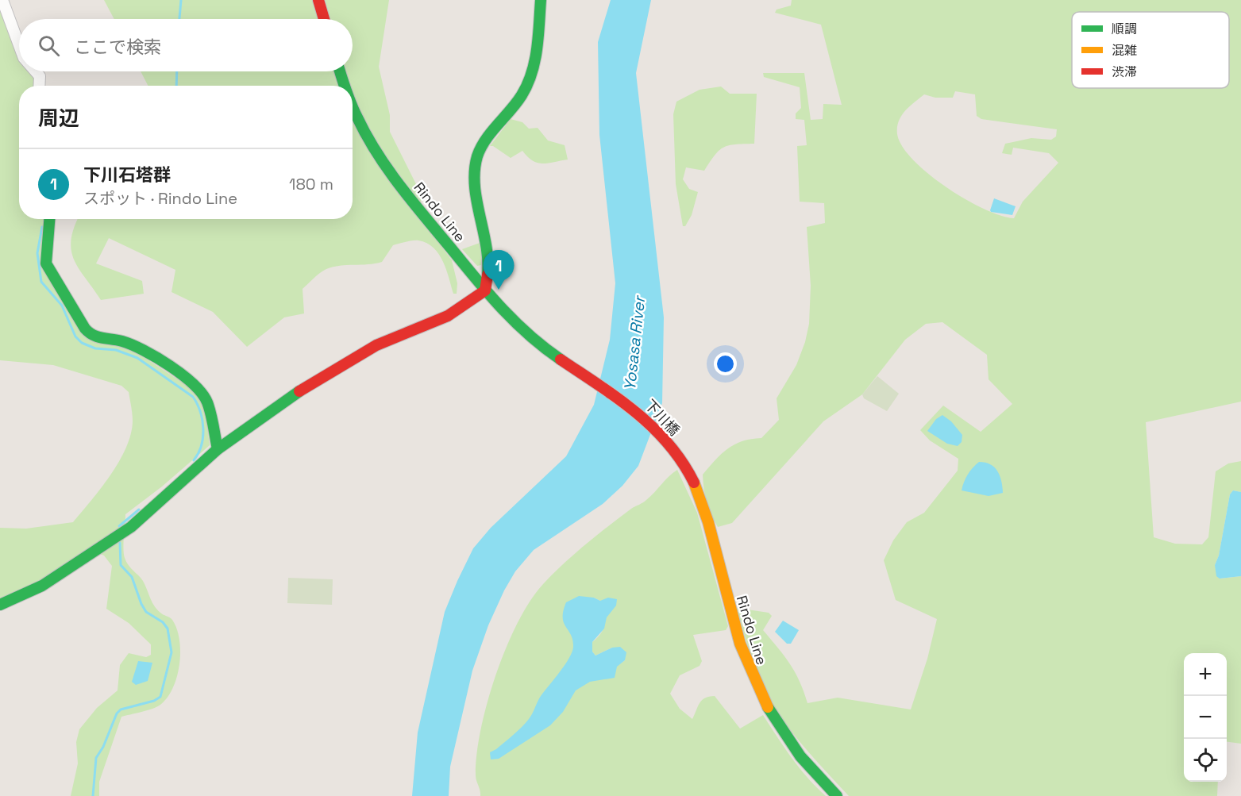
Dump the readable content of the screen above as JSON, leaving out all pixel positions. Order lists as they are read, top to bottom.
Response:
{
  "streets": {
    "street": ["Rindo Line", "下川橋"]
  },
  "crossings": [
    ["Rindo Line", "下川橋"]
  ],
  "water": ["Yosasa River"],
  "legend": ["順調", "混雑", "渋滞"],
  "page": {
    "search": "ここで検索",
    "heading": "周辺",
    "list": [
      {
        "mark": "1",
        "name": "下川石塔群",
        "note": "スポット · Rindo Line",
        "value": "180 m"
      }
    ],
    "pins": "1",
    "map_buttons": ["+", "−"]
  }
}
